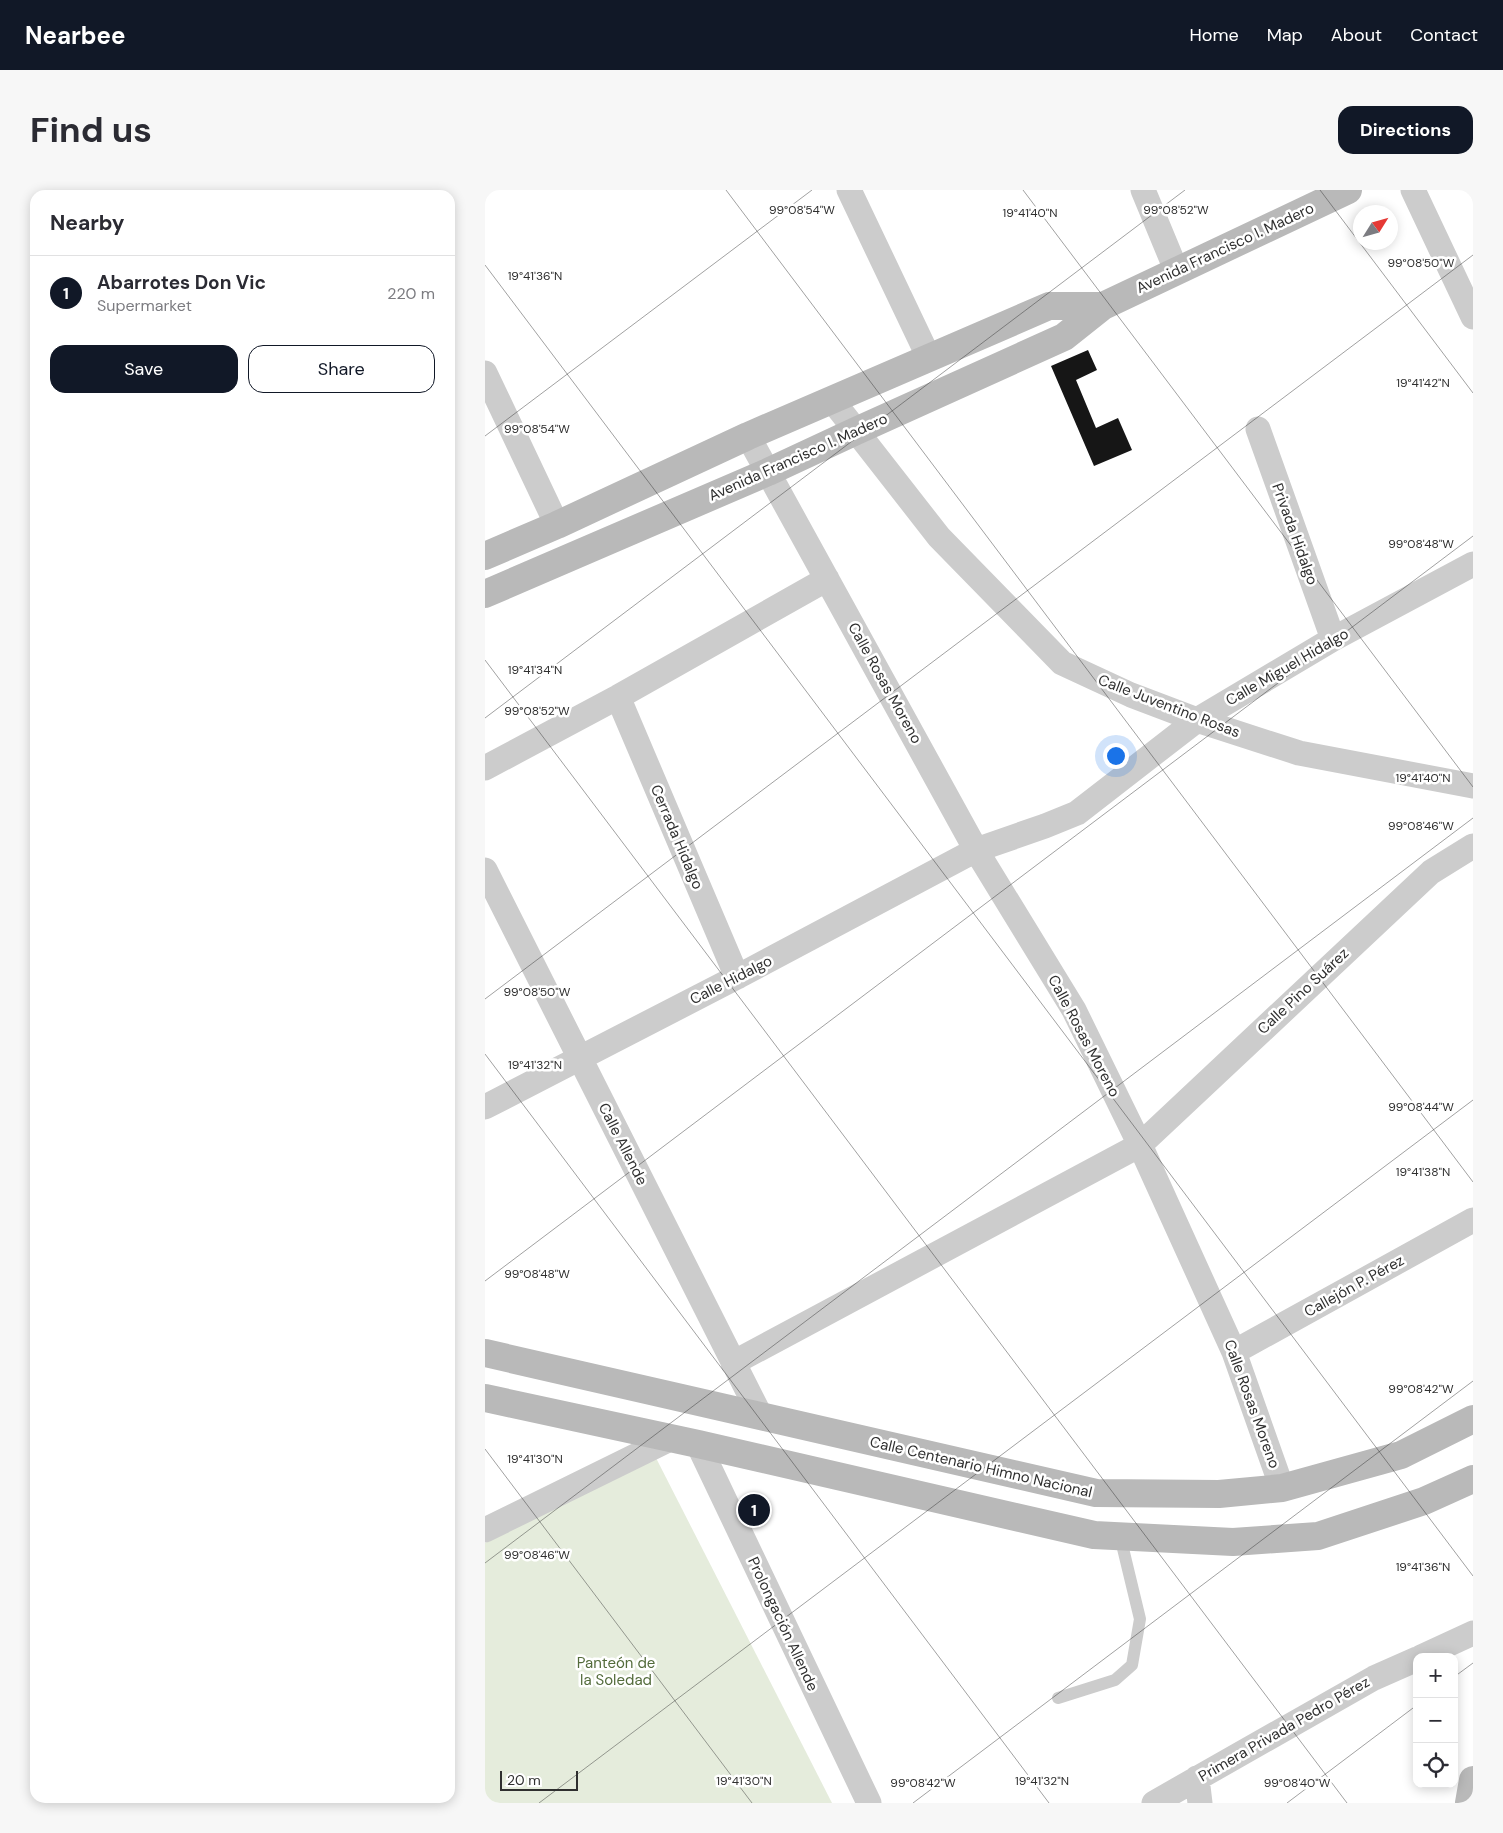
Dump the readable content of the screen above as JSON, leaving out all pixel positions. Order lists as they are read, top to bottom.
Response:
{
  "streets": {
    "main road": ["Avenida Francisco I. Madero", "Calle Centenario Himno Nacional"],
    "street": [
      "Privada Hidalgo",
      "Calle Miguel Hidalgo",
      "Calle Rosas Moreno",
      "Calle Juventino Rosas",
      "Cerrada Hidalgo",
      "Calle Hidalgo",
      "Calle Pino Suárez",
      "Calle Allende",
      "Callejón P. Pérez",
      "Prolongación Allende",
      "Primera Privada Pedro Pérez"
    ]
  },
  "crossings": [
    ["Avenida Francisco I. Madero", "Calle Rosas Moreno"],
    ["Avenida Francisco I. Madero", "Calle Juventino Rosas"],
    ["Privada Hidalgo", "Calle Miguel Hidalgo"],
    ["Calle Miguel Hidalgo", "Calle Rosas Moreno"],
    ["Calle Miguel Hidalgo", "Calle Juventino Rosas"],
    ["Calle Miguel Hidalgo", "Calle Hidalgo"],
    ["Calle Rosas Moreno", "Calle Hidalgo"],
    ["Calle Rosas Moreno", "Calle Pino Suárez"],
    ["Calle Rosas Moreno", "Callejón P. Pérez"],
    ["Calle Rosas Moreno", "Calle Centenario Himno Nacional"],
    ["Cerrada Hidalgo", "Calle Hidalgo"],
    ["Calle Hidalgo", "Calle Allende"],
    ["Calle Pino Suárez", "Calle Allende"],
    ["Calle Allende", "Calle Centenario Himno Nacional"]
  ],
  "parks": ["Panteón de la Soledad"],
  "scale_bar": "20 m",
  "north": "top right",
  "page": {
    "header": "Nearbee",
    "nav": [
      "Home",
      "Map",
      "About",
      "Contact"
    ],
    "buttons": [
      "Directions",
      ["Save", "Share"]
    ],
    "title": "Find us",
    "heading": "Nearby",
    "list": [
      {
        "mark": "1",
        "name": "Abarrotes Don Vic",
        "note": "Supermarket",
        "value": "220 m"
      }
    ],
    "pins": "1",
    "map_buttons": ["+", "−"],
    "scale": "20 m"
  },
  "coordinates": [
    "99°08'54\"W",
    "99°08'52\"W",
    "19°41'40\"N",
    "99°08'50\"W",
    "19°41'36\"N",
    "19°41'42\"N",
    "99°08'48\"W",
    "19°41'34\"N",
    "99°08'46\"W",
    "19°41'32\"N",
    "99°08'44\"W",
    "19°41'38\"N",
    "99°08'42\"W",
    "19°41'30\"N",
    "99°08'40\"W"
  ]
}
